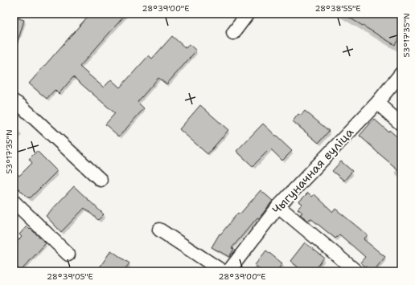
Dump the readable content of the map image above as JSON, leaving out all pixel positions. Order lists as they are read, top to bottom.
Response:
{
  "streets": {
    "street": ["Чыгуначная вуліца"]
  },
  "coordinates": [
    "28°39'00\"E",
    "28°38'55\"E",
    "53°17'35\"N",
    "28°39'05\"E"
  ]
}
